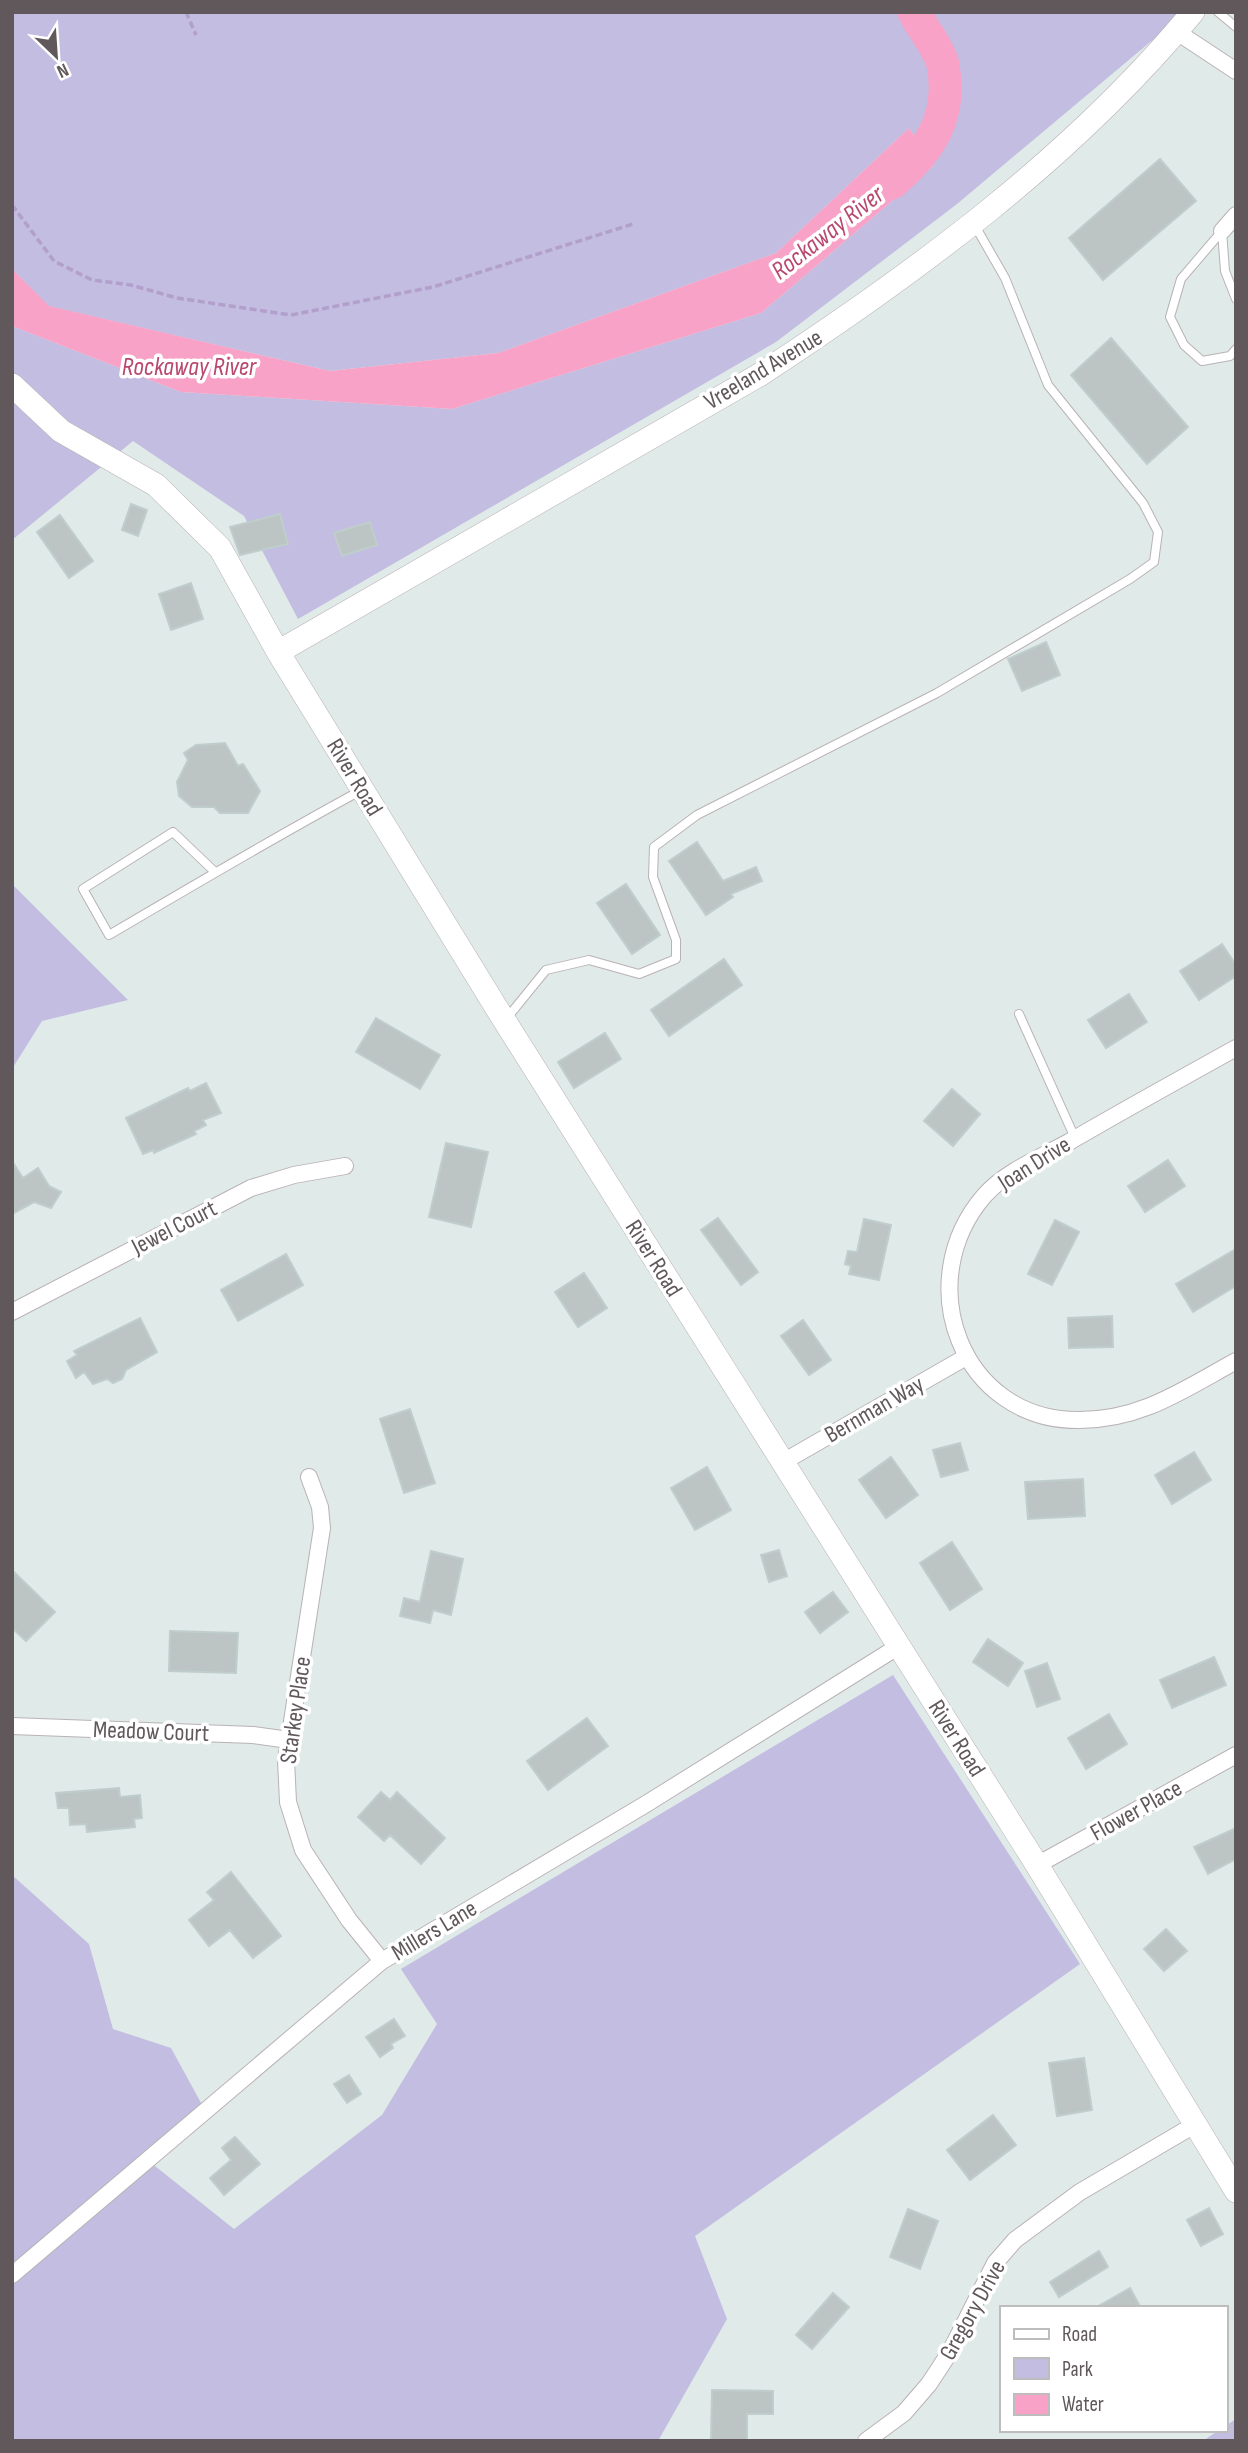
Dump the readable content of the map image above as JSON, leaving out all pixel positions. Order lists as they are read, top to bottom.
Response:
{
  "streets": {
    "street": [
      "Vreeland Avenue",
      "River Road",
      "Joan Drive",
      "Jewel Court",
      "Bernman Way",
      "Starkey Place",
      "Meadow Court",
      "Flower Place",
      "Millers Lane",
      "Gregory Drive"
    ]
  },
  "crossings": [
    ["Vreeland Avenue", "River Road"],
    ["River Road", "Bernman Way"],
    ["River Road", "Flower Place"],
    ["River Road", "Millers Lane"],
    ["River Road", "Gregory Drive"],
    ["Joan Drive", "Bernman Way"],
    ["Starkey Place", "Meadow Court"],
    ["Starkey Place", "Millers Lane"]
  ],
  "water": ["Rockaway River"],
  "legend": ["Road", "Park", "Water"],
  "north": "bottom right"
}
